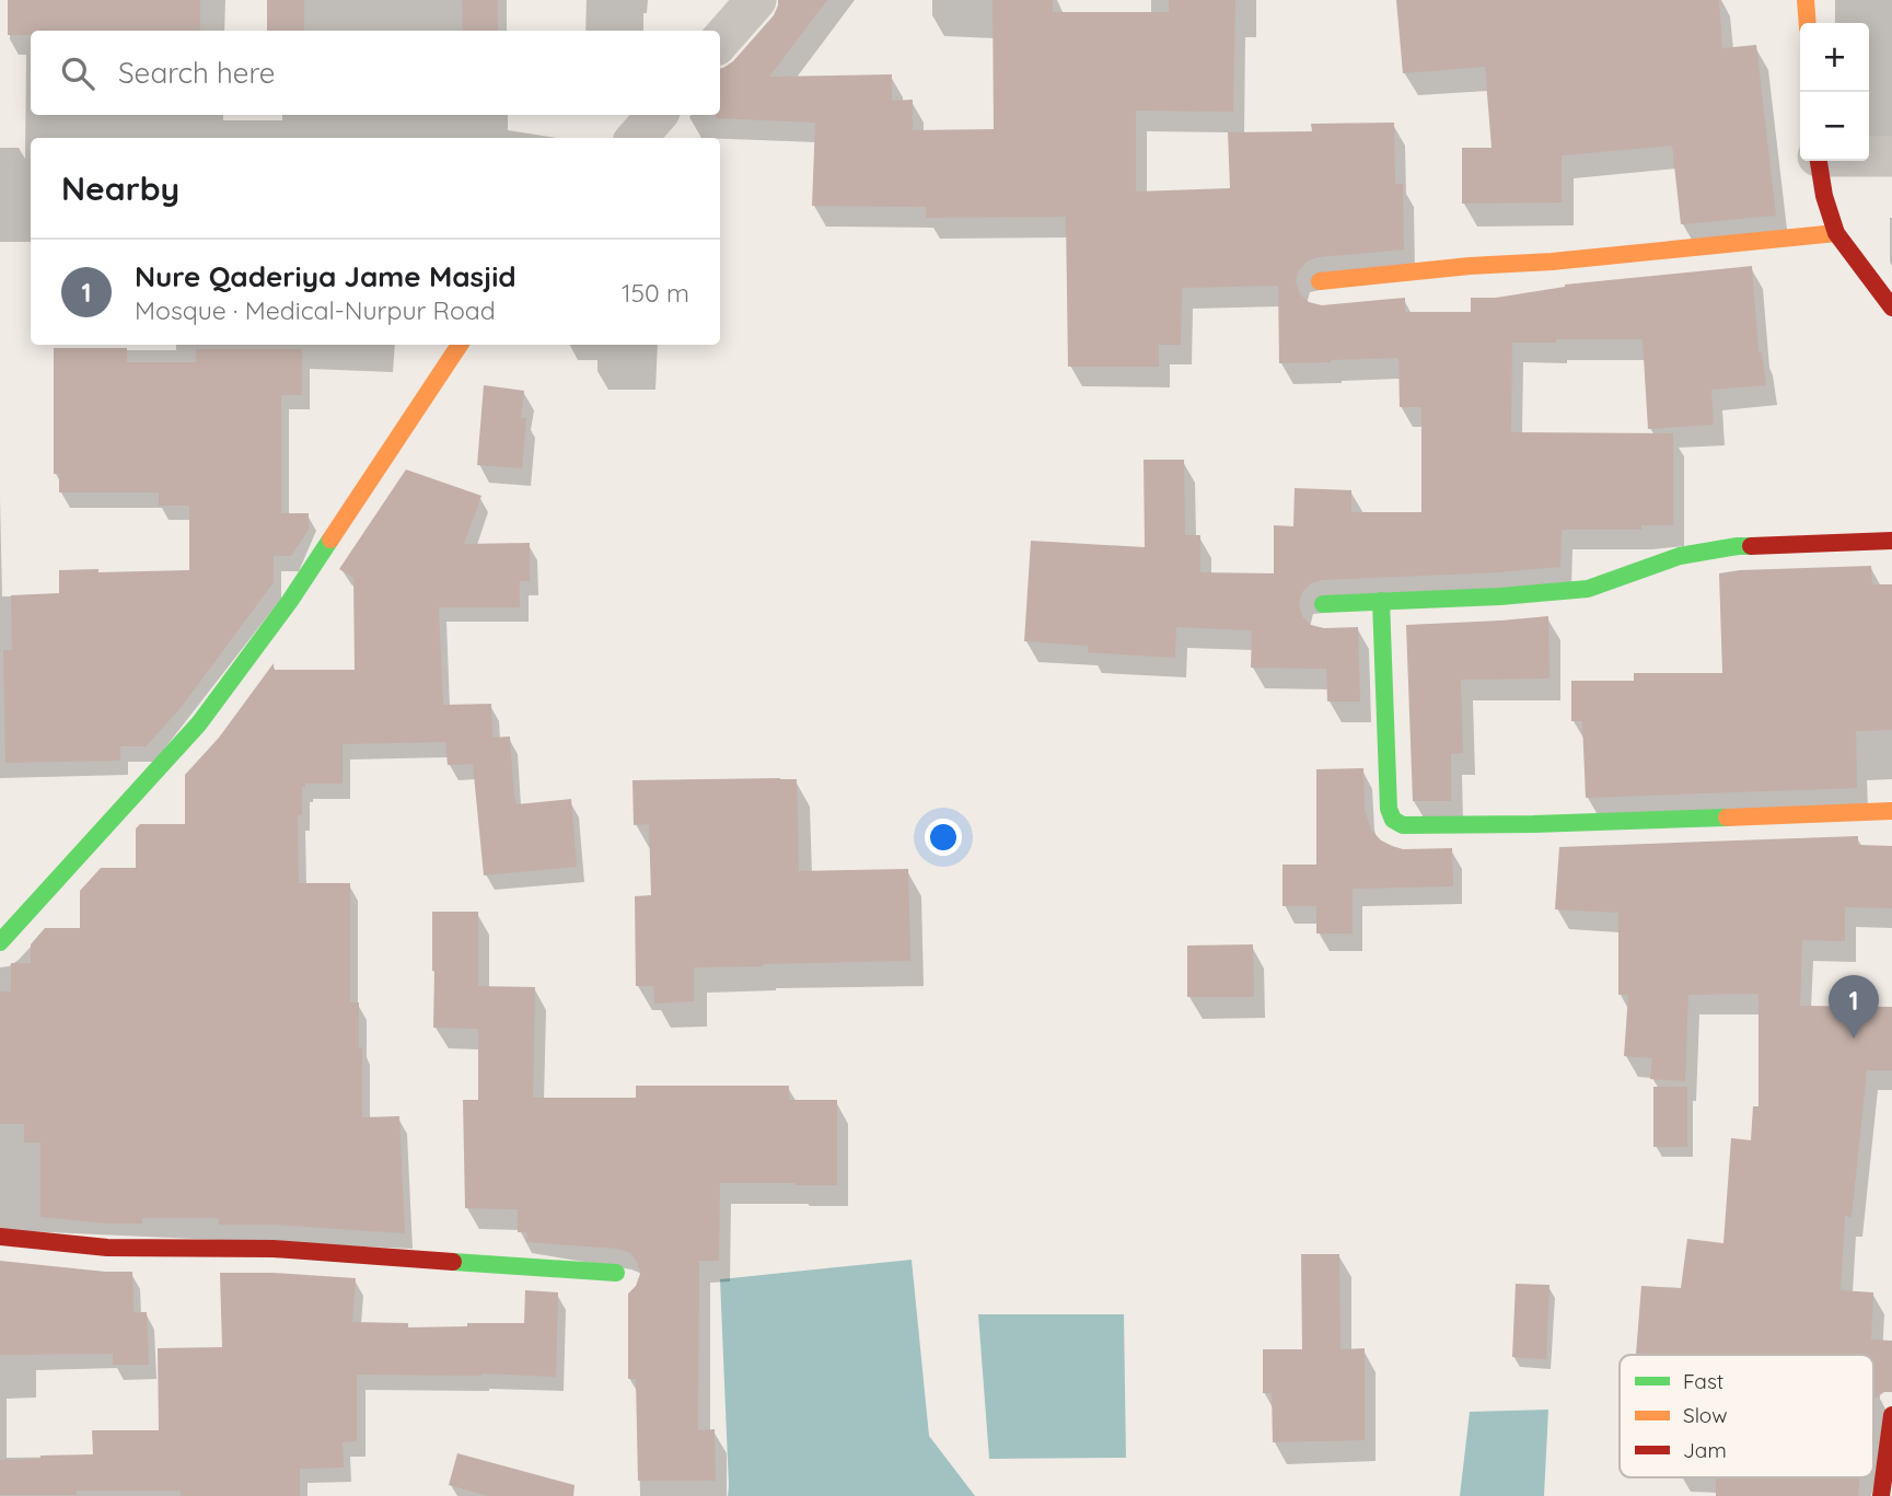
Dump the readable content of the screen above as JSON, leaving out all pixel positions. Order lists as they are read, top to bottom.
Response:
{
  "legend": ["Fast", "Slow", "Jam"],
  "page": {
    "map_buttons": ["+", "−"],
    "search": "Search here",
    "heading": "Nearby",
    "list": [
      {
        "mark": "1",
        "name": "Nure Qaderiya Jame Masjid",
        "note": "Mosque · Medical-Nurpur Road",
        "value": "150 m"
      }
    ],
    "pins": "1"
  }
}
